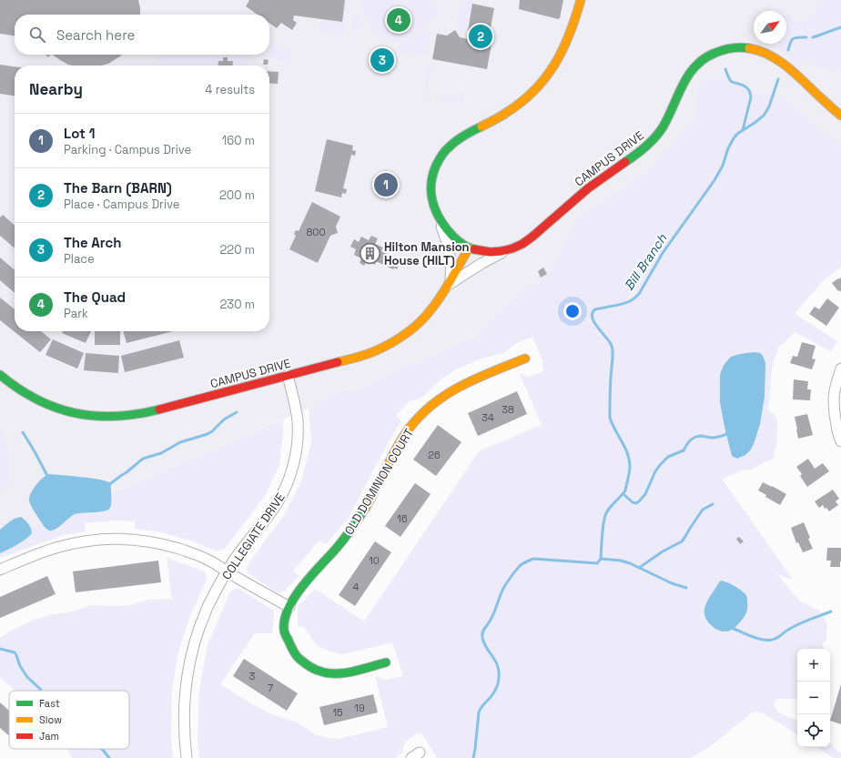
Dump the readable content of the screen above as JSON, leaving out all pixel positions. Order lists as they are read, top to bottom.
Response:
{
  "streets": {
    "street": ["CAMPUS DRIVE", "OLD DOMINION COURT", "COLLEGIATE DRIVE"]
  },
  "crossings": [
    ["CAMPUS DRIVE", "COLLEGIATE DRIVE"]
  ],
  "water": ["Bill Branch"],
  "places": {
    "building": ["Hilton Mansion House (HILT)"]
  },
  "house_numbers": [
    "800",
    "38",
    "34",
    "26",
    "16",
    "10",
    "4",
    "3",
    "7",
    "19",
    "15"
  ],
  "legend": ["Fast", "Slow", "Jam"],
  "north": "top right",
  "page": {
    "pins": [
      "4",
      "2",
      "3",
      "1"
    ],
    "search": "Search here",
    "heading": ["Nearby", "4 results"],
    "list": [
      {
        "mark": "1",
        "name": "Lot 1",
        "note": "Parking · Campus Drive",
        "value": "160 m"
      },
      {
        "mark": "2",
        "name": "The Barn (BARN)",
        "note": "Place · Campus Drive",
        "value": "200 m"
      },
      {
        "mark": "3",
        "name": "The Arch",
        "note": "Place",
        "value": "220 m"
      },
      {
        "mark": "4",
        "name": "The Quad",
        "note": "Park",
        "value": "230 m"
      }
    ],
    "map_buttons": ["+", "−"]
  }
}
